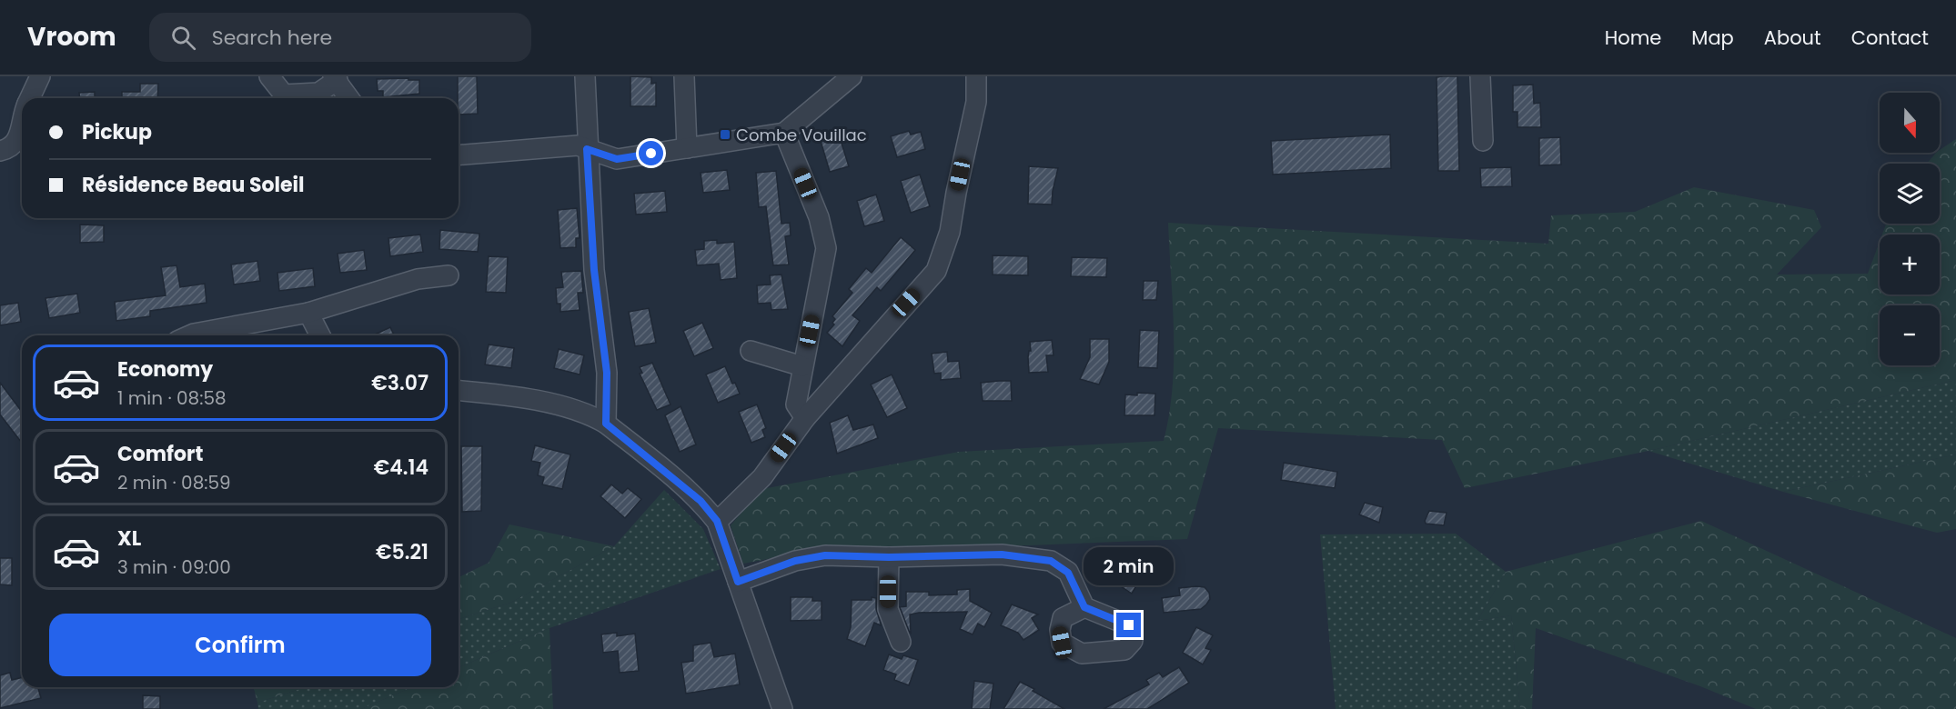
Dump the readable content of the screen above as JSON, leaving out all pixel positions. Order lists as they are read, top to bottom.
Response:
{
  "places": {
    "transit": ["Combe Vouillac"]
  },
  "north": "bottom",
  "page": {
    "header": "Vroom",
    "search": "Search here",
    "nav": [
      "Home",
      "Map",
      "About",
      "Contact"
    ],
    "map_buttons": ["+", "−"],
    "banner": ["Pickup", "Résidence Beau Soleil"],
    "list": [
      {
        "name": "Economy",
        "note": "1 min · 08:58",
        "value": "€3.07"
      },
      {
        "name": "Comfort",
        "note": "2 min · 08:59",
        "value": "€4.14"
      },
      {
        "name": "XL",
        "note": "3 min · 09:00",
        "value": "€5.21"
      }
    ],
    "bubble": "2 min",
    "buttons": "Confirm"
  }
}
